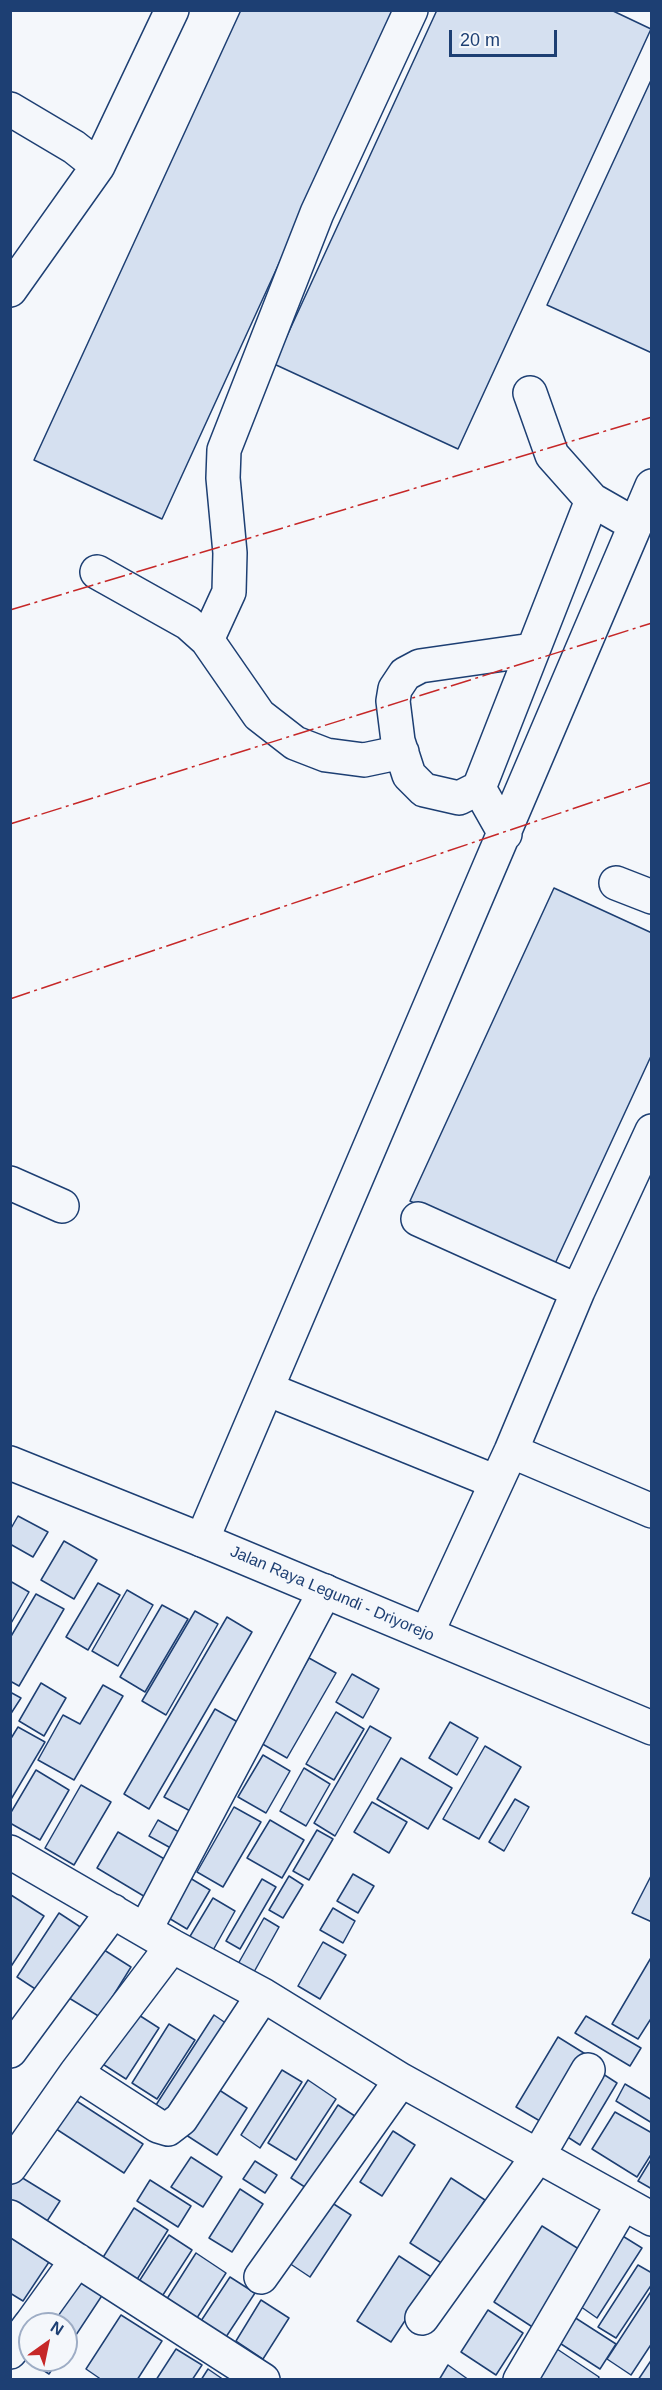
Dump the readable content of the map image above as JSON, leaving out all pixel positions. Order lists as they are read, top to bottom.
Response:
{
  "streets": {
    "street": ["Jalan Raya Legundi - Driyorejo"]
  },
  "scale_bar": "20 m",
  "north": "top right"
}
